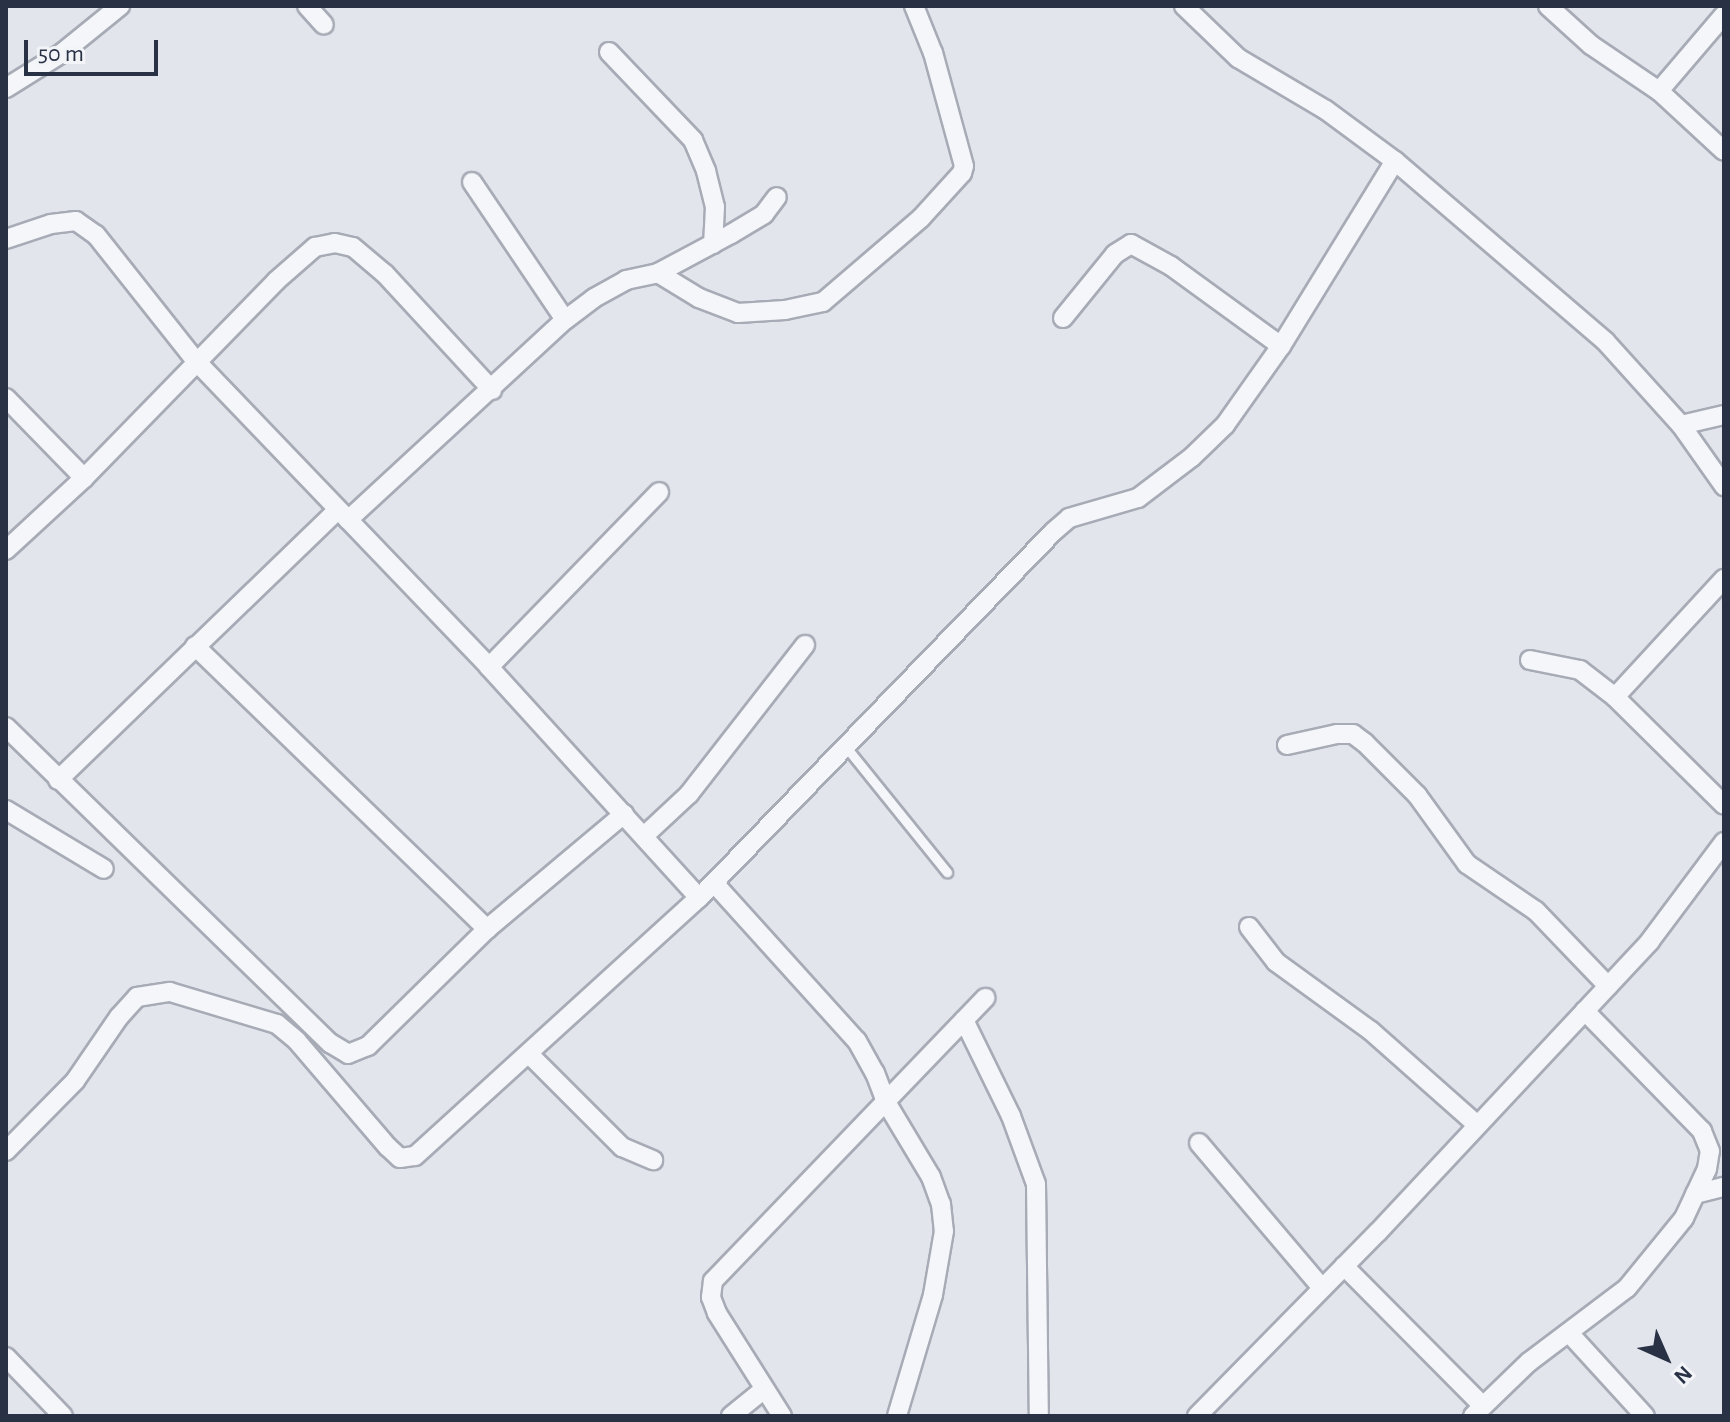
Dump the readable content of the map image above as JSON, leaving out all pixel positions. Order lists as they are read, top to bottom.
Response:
{
  "scale_bar": "50 m",
  "north": "bottom right"
}
